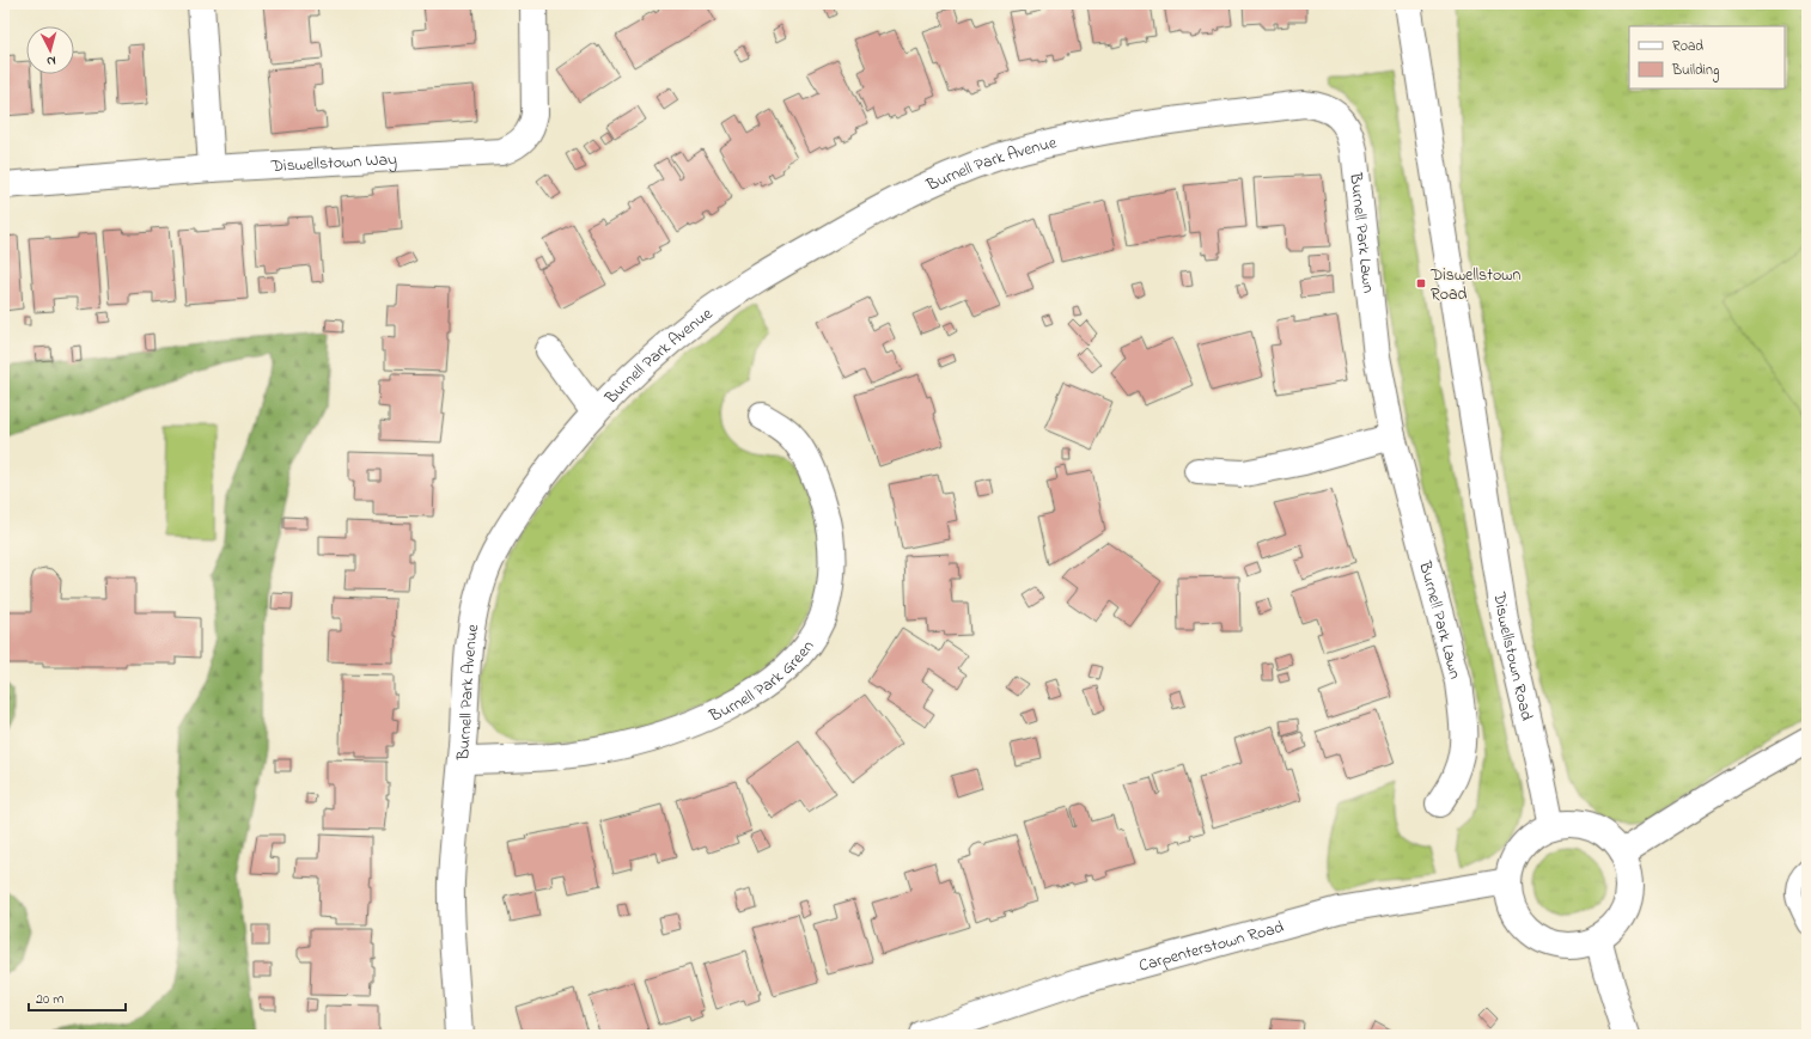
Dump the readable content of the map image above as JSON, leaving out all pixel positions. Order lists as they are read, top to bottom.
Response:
{
  "streets": {
    "street": [
      "Diswellstown Way",
      "Burnell Park Avenue",
      "Burnell Park Lawn",
      "Diswellstown Road",
      "Burnell Park Green",
      "Carpenterstown Road"
    ]
  },
  "crossings": [
    ["Burnell Park Avenue", "Burnell Park Lawn"],
    ["Burnell Park Avenue", "Burnell Park Green"],
    ["Diswellstown Road", "Carpenterstown Road"]
  ],
  "places": {
    "transit": ["Diswellstown Road"]
  },
  "legend": ["Road", "Building"],
  "scale_bar": "20 m",
  "north": "bottom"
}
